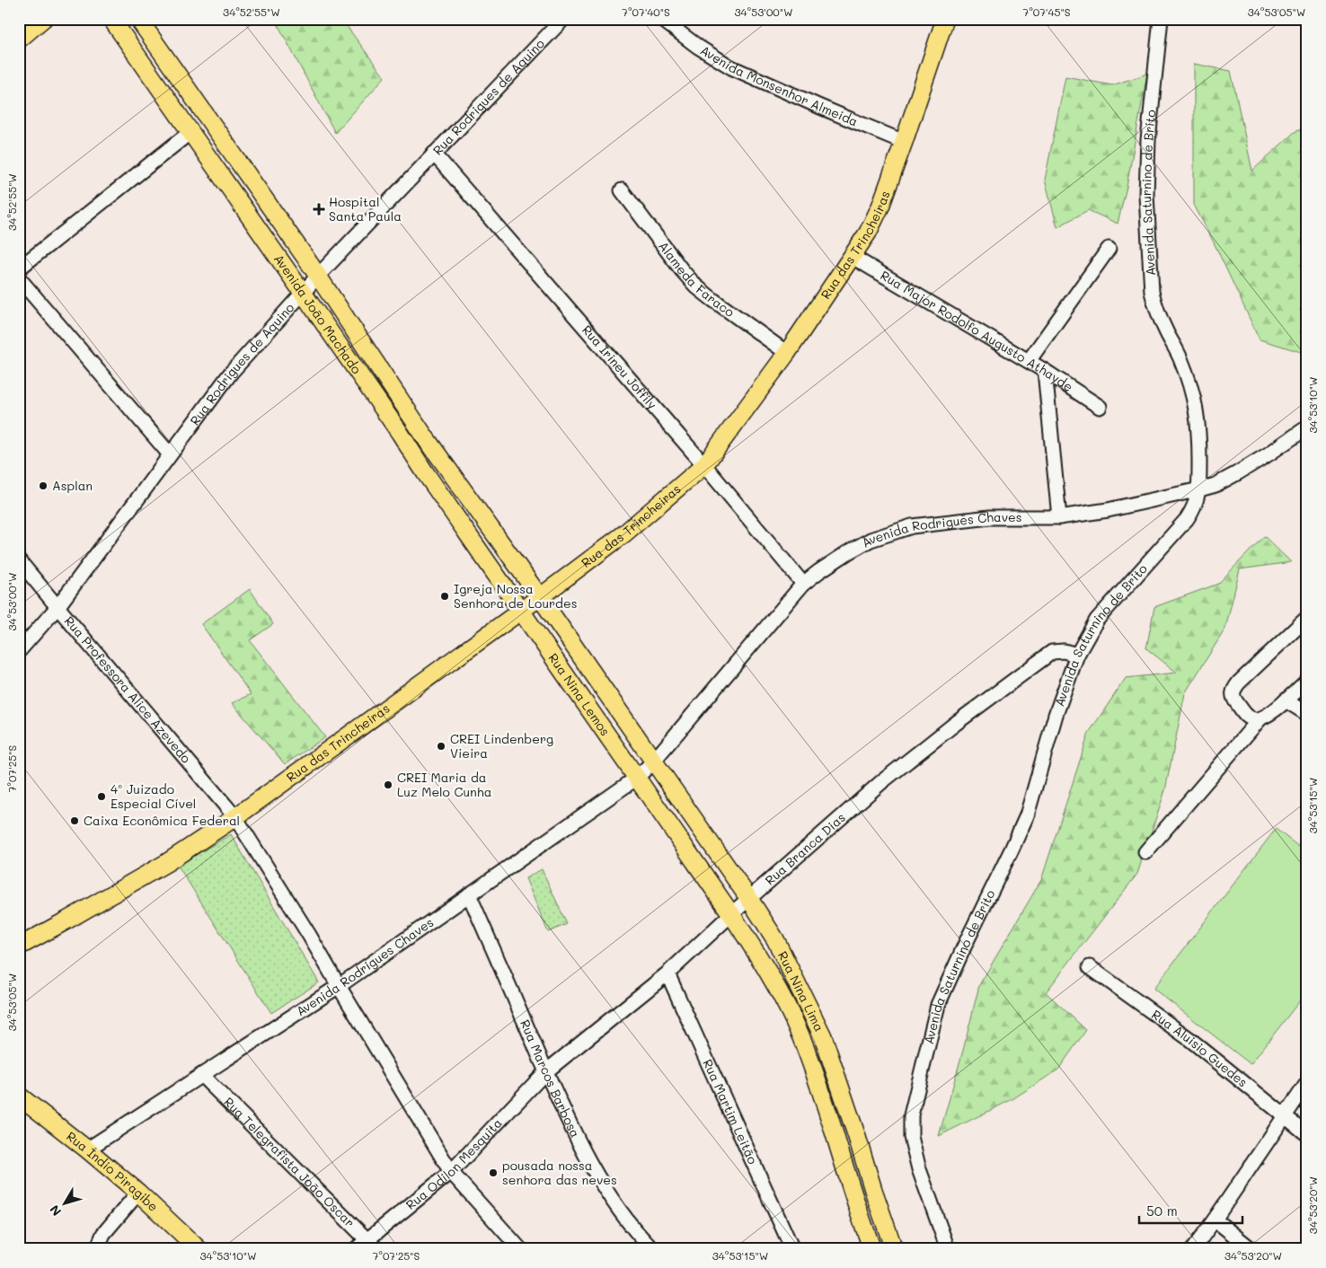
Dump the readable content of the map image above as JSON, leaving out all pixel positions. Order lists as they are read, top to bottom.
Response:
{
  "streets": {
    "main road": [
      "Rua das Trincheiras",
      "Avenida João Machado",
      "Rua Nina Lemos",
      "Rua Nina Lima",
      "Rua Índio Piragibe"
    ],
    "street": [
      "Avenida Monsenhor Almeida",
      "Rua Rodrigues de Aquino",
      "Avenida Saturnino de Brito",
      "Alameda Faraco",
      "Rua Major Rodolfo Augusto Athayde",
      "Rua Irineu Joffily",
      "Avenida Rodrigues Chaves",
      "Rua Professora Alice Azevedo",
      "Rua Branca Dias",
      "Rua Aluisio Guedes",
      "Rua Marcos Barbosa",
      "Rua Martim Leitão",
      "Rua Telegrafista João Oscar",
      "Rua Odilon Mesquita"
    ]
  },
  "crossings": [
    ["Avenida Monsenhor Almeida", "Rua das Trincheiras"],
    ["Rua Rodrigues de Aquino", "Avenida João Machado"],
    ["Rua Rodrigues de Aquino", "Rua Irineu Joffily"],
    ["Rua Rodrigues de Aquino", "Rua Professora Alice Azevedo"],
    ["Avenida Saturnino de Brito", "Avenida Rodrigues Chaves"],
    ["Avenida Saturnino de Brito", "Rua Branca Dias"],
    ["Rua das Trincheiras", "Alameda Faraco"],
    ["Rua das Trincheiras", "Avenida João Machado"],
    ["Rua das Trincheiras", "Rua Major Rodolfo Augusto Athayde"],
    ["Rua das Trincheiras", "Rua Irineu Joffily"],
    ["Rua das Trincheiras", "Rua Professora Alice Azevedo"],
    ["Rua das Trincheiras", "Rua Nina Lemos"],
    ["Avenida João Machado", "Rua Nina Lemos"],
    ["Rua Irineu Joffily", "Avenida Rodrigues Chaves"],
    ["Avenida Rodrigues Chaves", "Rua Professora Alice Azevedo"],
    ["Avenida Rodrigues Chaves", "Rua Nina Lemos"],
    ["Avenida Rodrigues Chaves", "Rua Nina Lima"],
    ["Avenida Rodrigues Chaves", "Rua Marcos Barbosa"],
    ["Avenida Rodrigues Chaves", "Rua Telegrafista João Oscar"],
    ["Avenida Rodrigues Chaves", "Rua Índio Piragibe"],
    ["Rua Professora Alice Azevedo", "Rua Odilon Mesquita"],
    ["Rua Nina Lemos", "Rua Nina Lima"],
    ["Rua Branca Dias", "Rua Nina Lima"],
    ["Rua Branca Dias", "Rua Marcos Barbosa"],
    ["Rua Branca Dias", "Rua Martim Leitão"],
    ["Rua Branca Dias", "Rua Odilon Mesquita"],
    ["Rua Marcos Barbosa", "Rua Odilon Mesquita"],
    ["Rua Telegrafista João Oscar", "Rua Odilon Mesquita"]
  ],
  "places": {
    "health": ["Hospital Santa Paula"],
    "other": [
      "Asplan",
      "Igreja Nossa Senhora de Lourdes",
      "CREI Lindenberg Vieira",
      "CREI Maria da Luz Melo Cunha",
      "4º Juizado Especial Cível",
      "Caixa Econômica Federal",
      "pousada nossa senhora das neves"
    ]
  },
  "scale_bar": "50 m",
  "north": "bottom left",
  "coordinates": [
    "34°52'55\"W",
    "7°07'40\"S",
    "34°53'00\"W",
    "7°07'45\"S",
    "34°53'05\"W",
    "34°53'10\"W",
    "7°07'25\"S",
    "34°53'15\"W",
    "34°53'20\"W"
  ]
}
